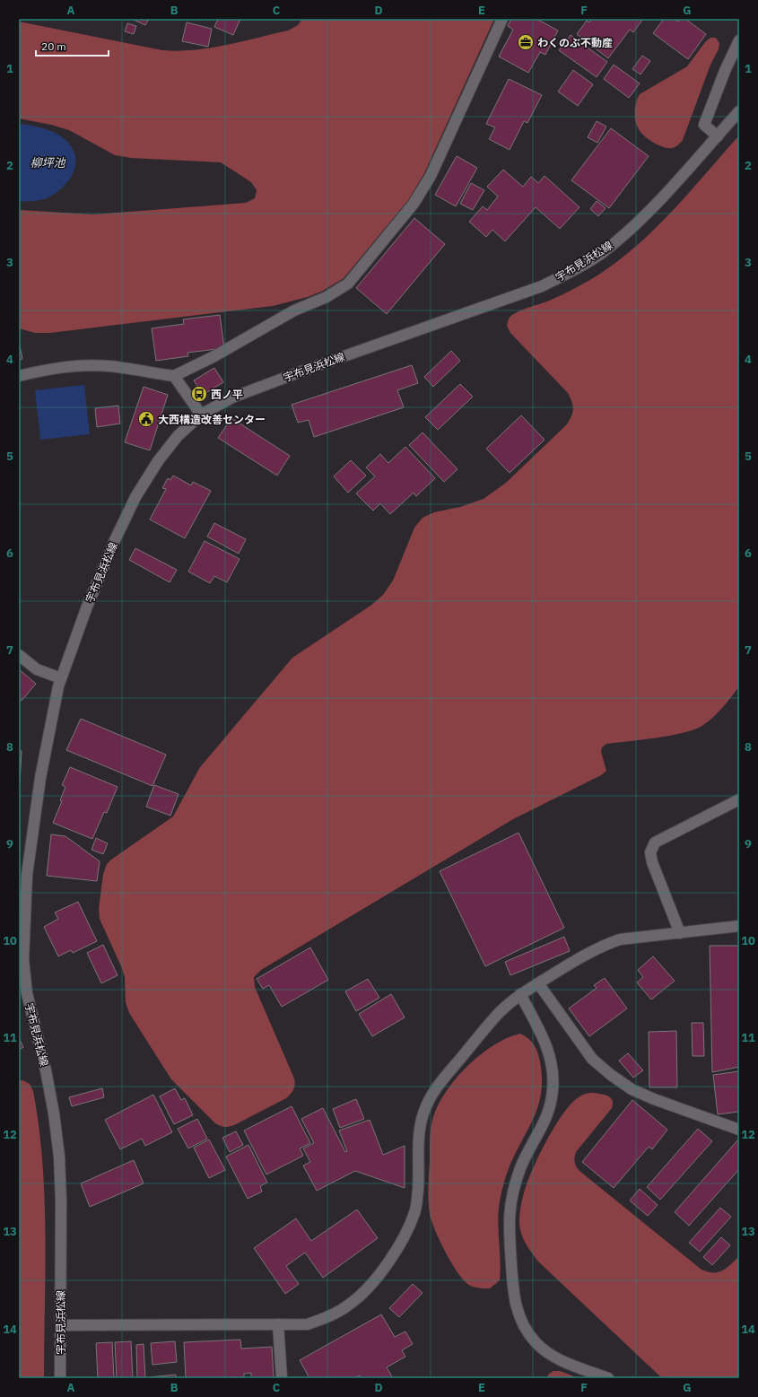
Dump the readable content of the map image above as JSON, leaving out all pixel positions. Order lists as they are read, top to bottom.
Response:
{
  "streets": {
    "street": ["宇布見浜松線"]
  },
  "water": ["柳坪池"],
  "places": {
    "office": ["わくのぶ不動産"],
    "bus stop": ["西ノ平"],
    "public building": ["大西構造改善センター"]
  },
  "scale_bar": "20 m",
  "grid": {
    "columns": [
      "A",
      "B",
      "C",
      "D",
      "E",
      "F",
      "G"
    ],
    "rows": [
      "1",
      "2",
      "3",
      "4",
      "5",
      "6",
      "7",
      "8",
      "9",
      "10",
      "11",
      "12",
      "13",
      "14"
    ]
  }
}
